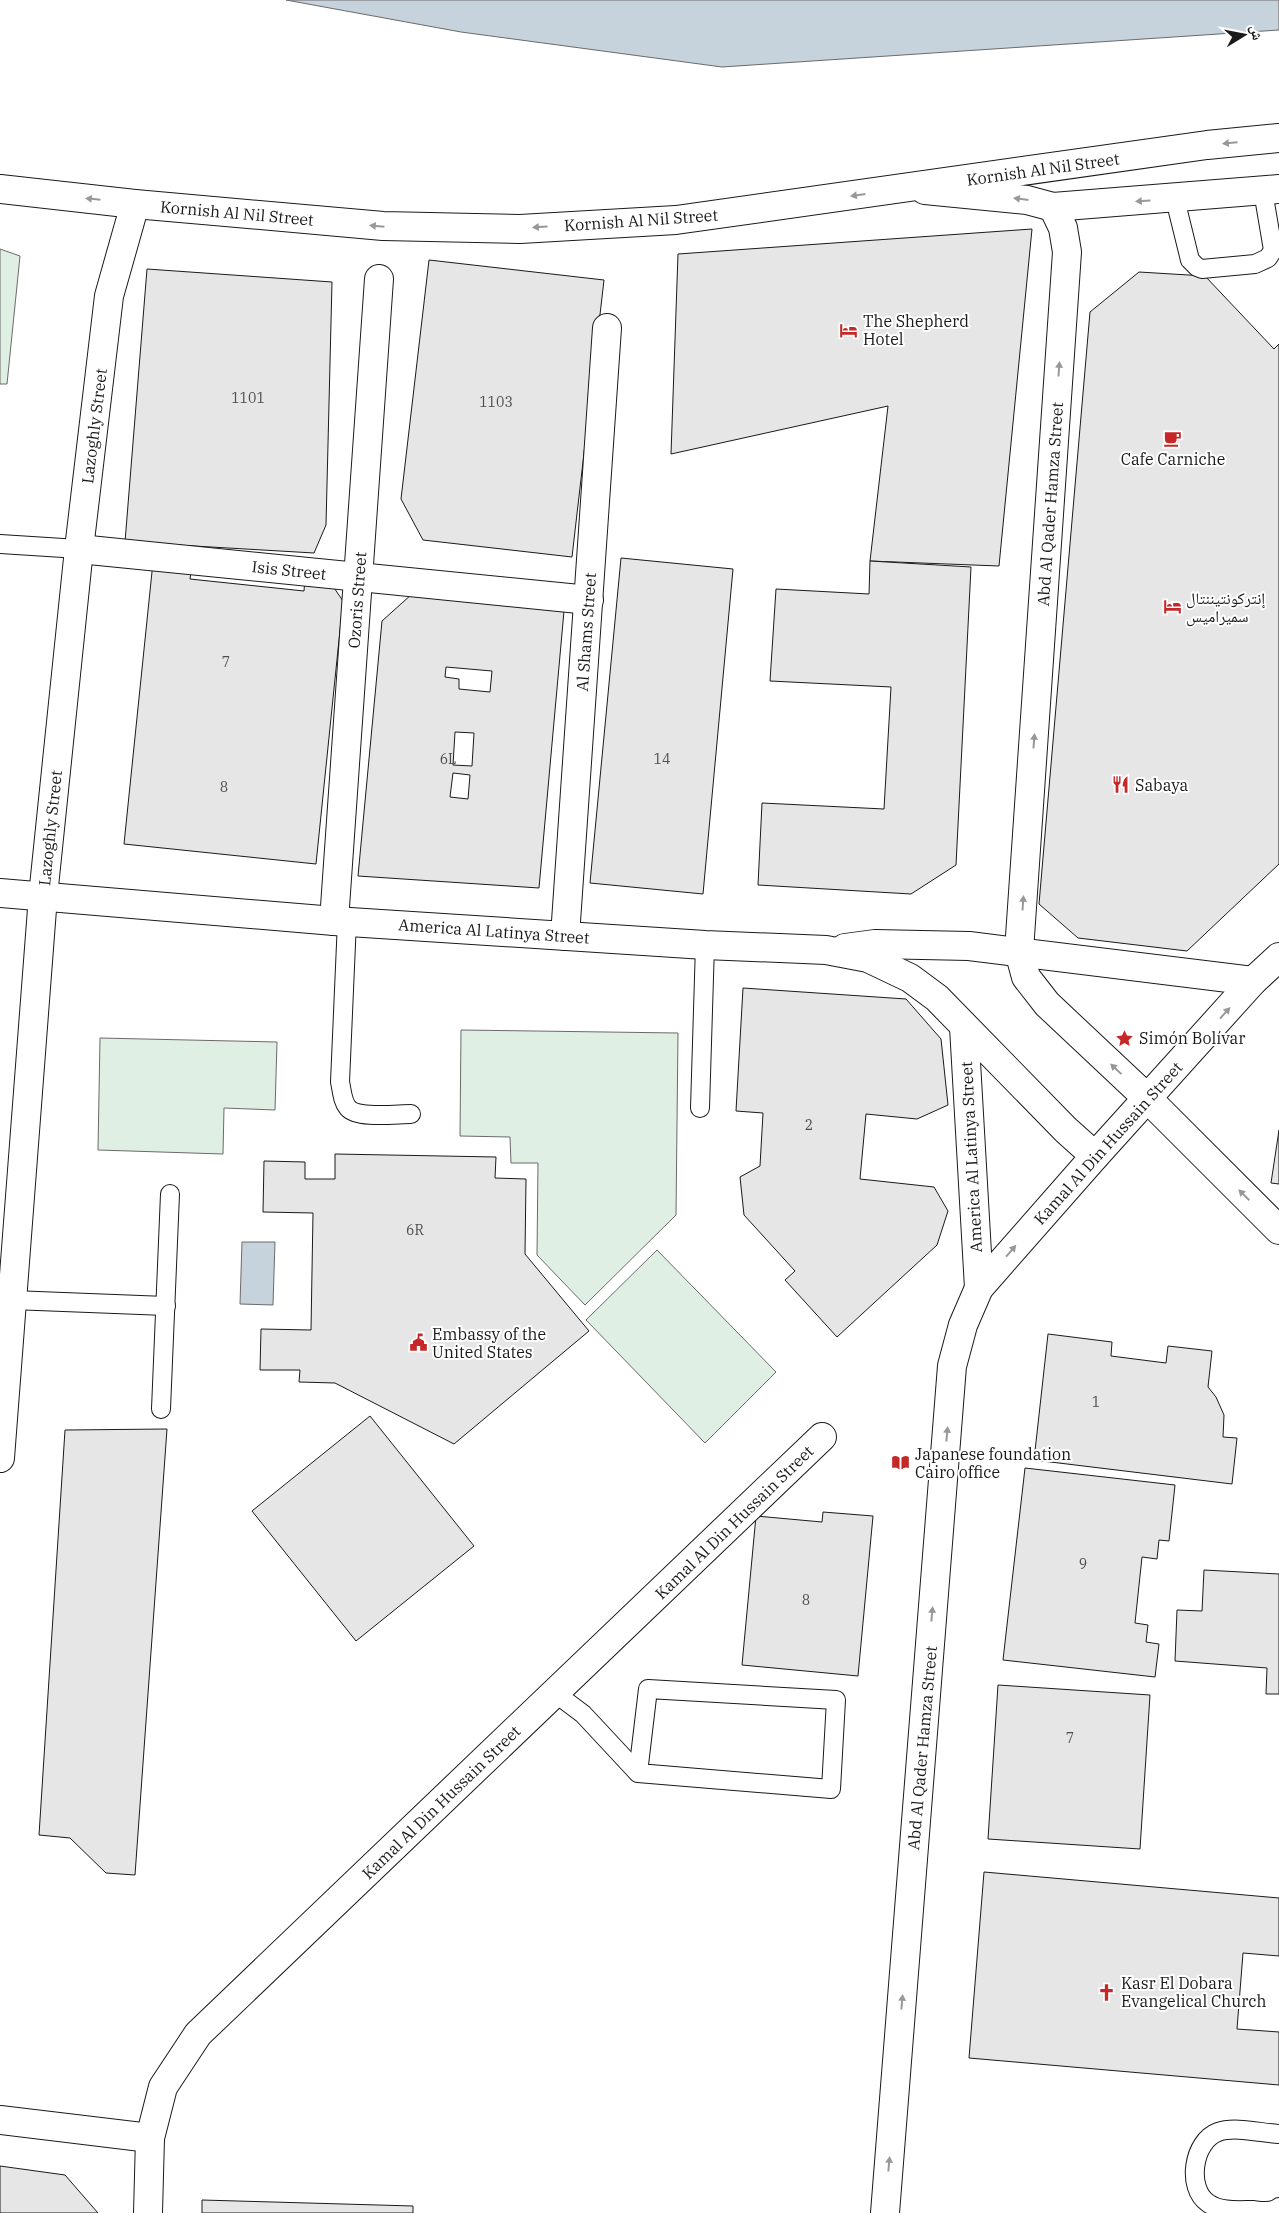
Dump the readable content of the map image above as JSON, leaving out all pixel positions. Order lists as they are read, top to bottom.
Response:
{
  "streets": {
    "main road": [
      "Kornish Al Nil Street",
      "Lazoghly Street",
      "Abd Al Qader Hamza Street",
      "Isis Street",
      "Ozoris Street",
      "Al Shams Street",
      "America Al Latinya Street",
      "Kamal Al Din Hussain Street"
    ]
  },
  "crossings": [
    ["Kornish Al Nil Street", "Lazoghly Street"],
    ["Lazoghly Street", "Isis Street"],
    ["Lazoghly Street", "America Al Latinya Street"],
    ["Abd Al Qader Hamza Street", "America Al Latinya Street"],
    ["Abd Al Qader Hamza Street", "Kamal Al Din Hussain Street"],
    ["Isis Street", "Ozoris Street"],
    ["Isis Street", "Al Shams Street"],
    ["Ozoris Street", "America Al Latinya Street"],
    ["Al Shams Street", "America Al Latinya Street"],
    ["America Al Latinya Street", "Kamal Al Din Hussain Street"]
  ],
  "one_way": ["Kornish Al Nil Street", "Abd Al Qader Hamza Street"],
  "places": {
    "hotel": ["The Shepherd Hotel", "إنتركونتيننتال سميراميس"],
    "cafe": ["Cafe Carniche"],
    "restaurant": ["Sabaya"],
    "place": ["Simón Bolívar"],
    "public building": ["Embassy of the United States"],
    "library": ["Japanese foundation Cairo office"],
    "church": ["Kasr El Dobara Evangelical Church"]
  },
  "house_numbers": [
    "1101",
    "1103",
    "7",
    "6L",
    "14",
    "8",
    "2",
    "6R",
    "1",
    "9",
    "8",
    "7"
  ],
  "north": "right"
}
